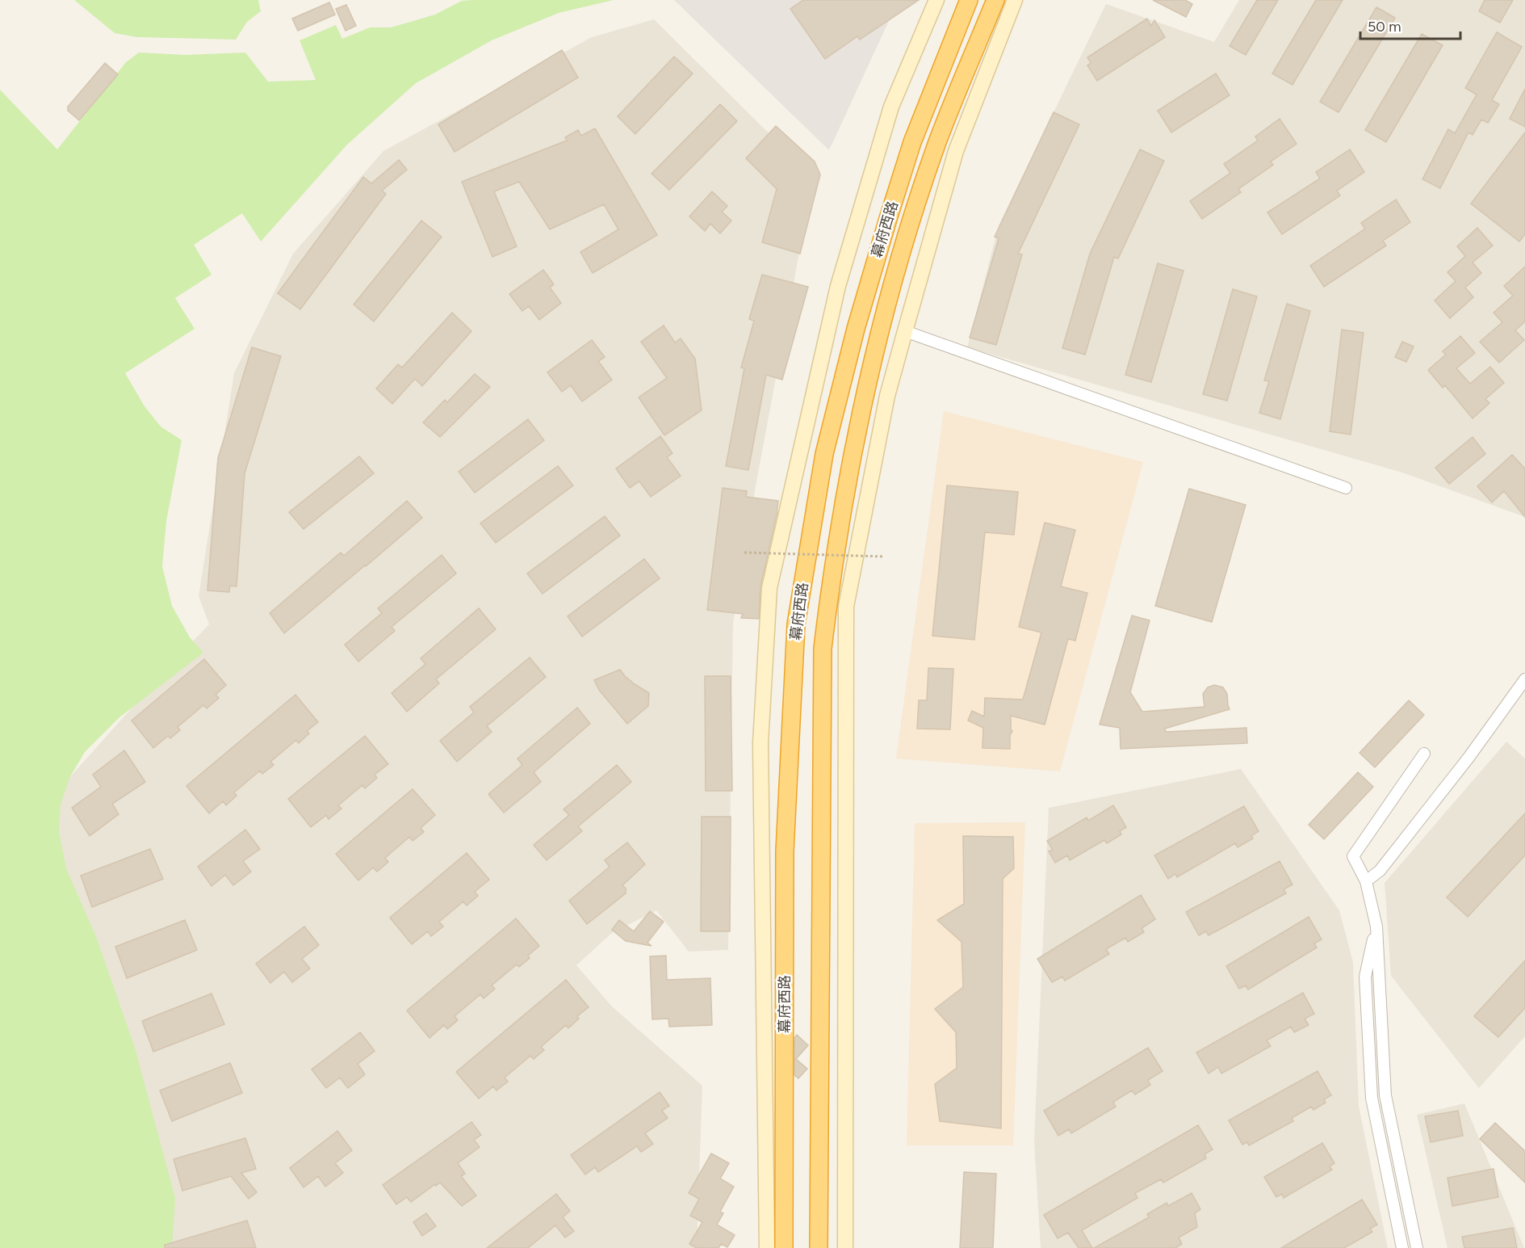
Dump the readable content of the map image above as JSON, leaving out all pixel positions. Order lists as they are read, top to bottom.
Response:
{
  "streets": {
    "highway": ["幕府西路"]
  },
  "scale_bar": "50 m"
}
